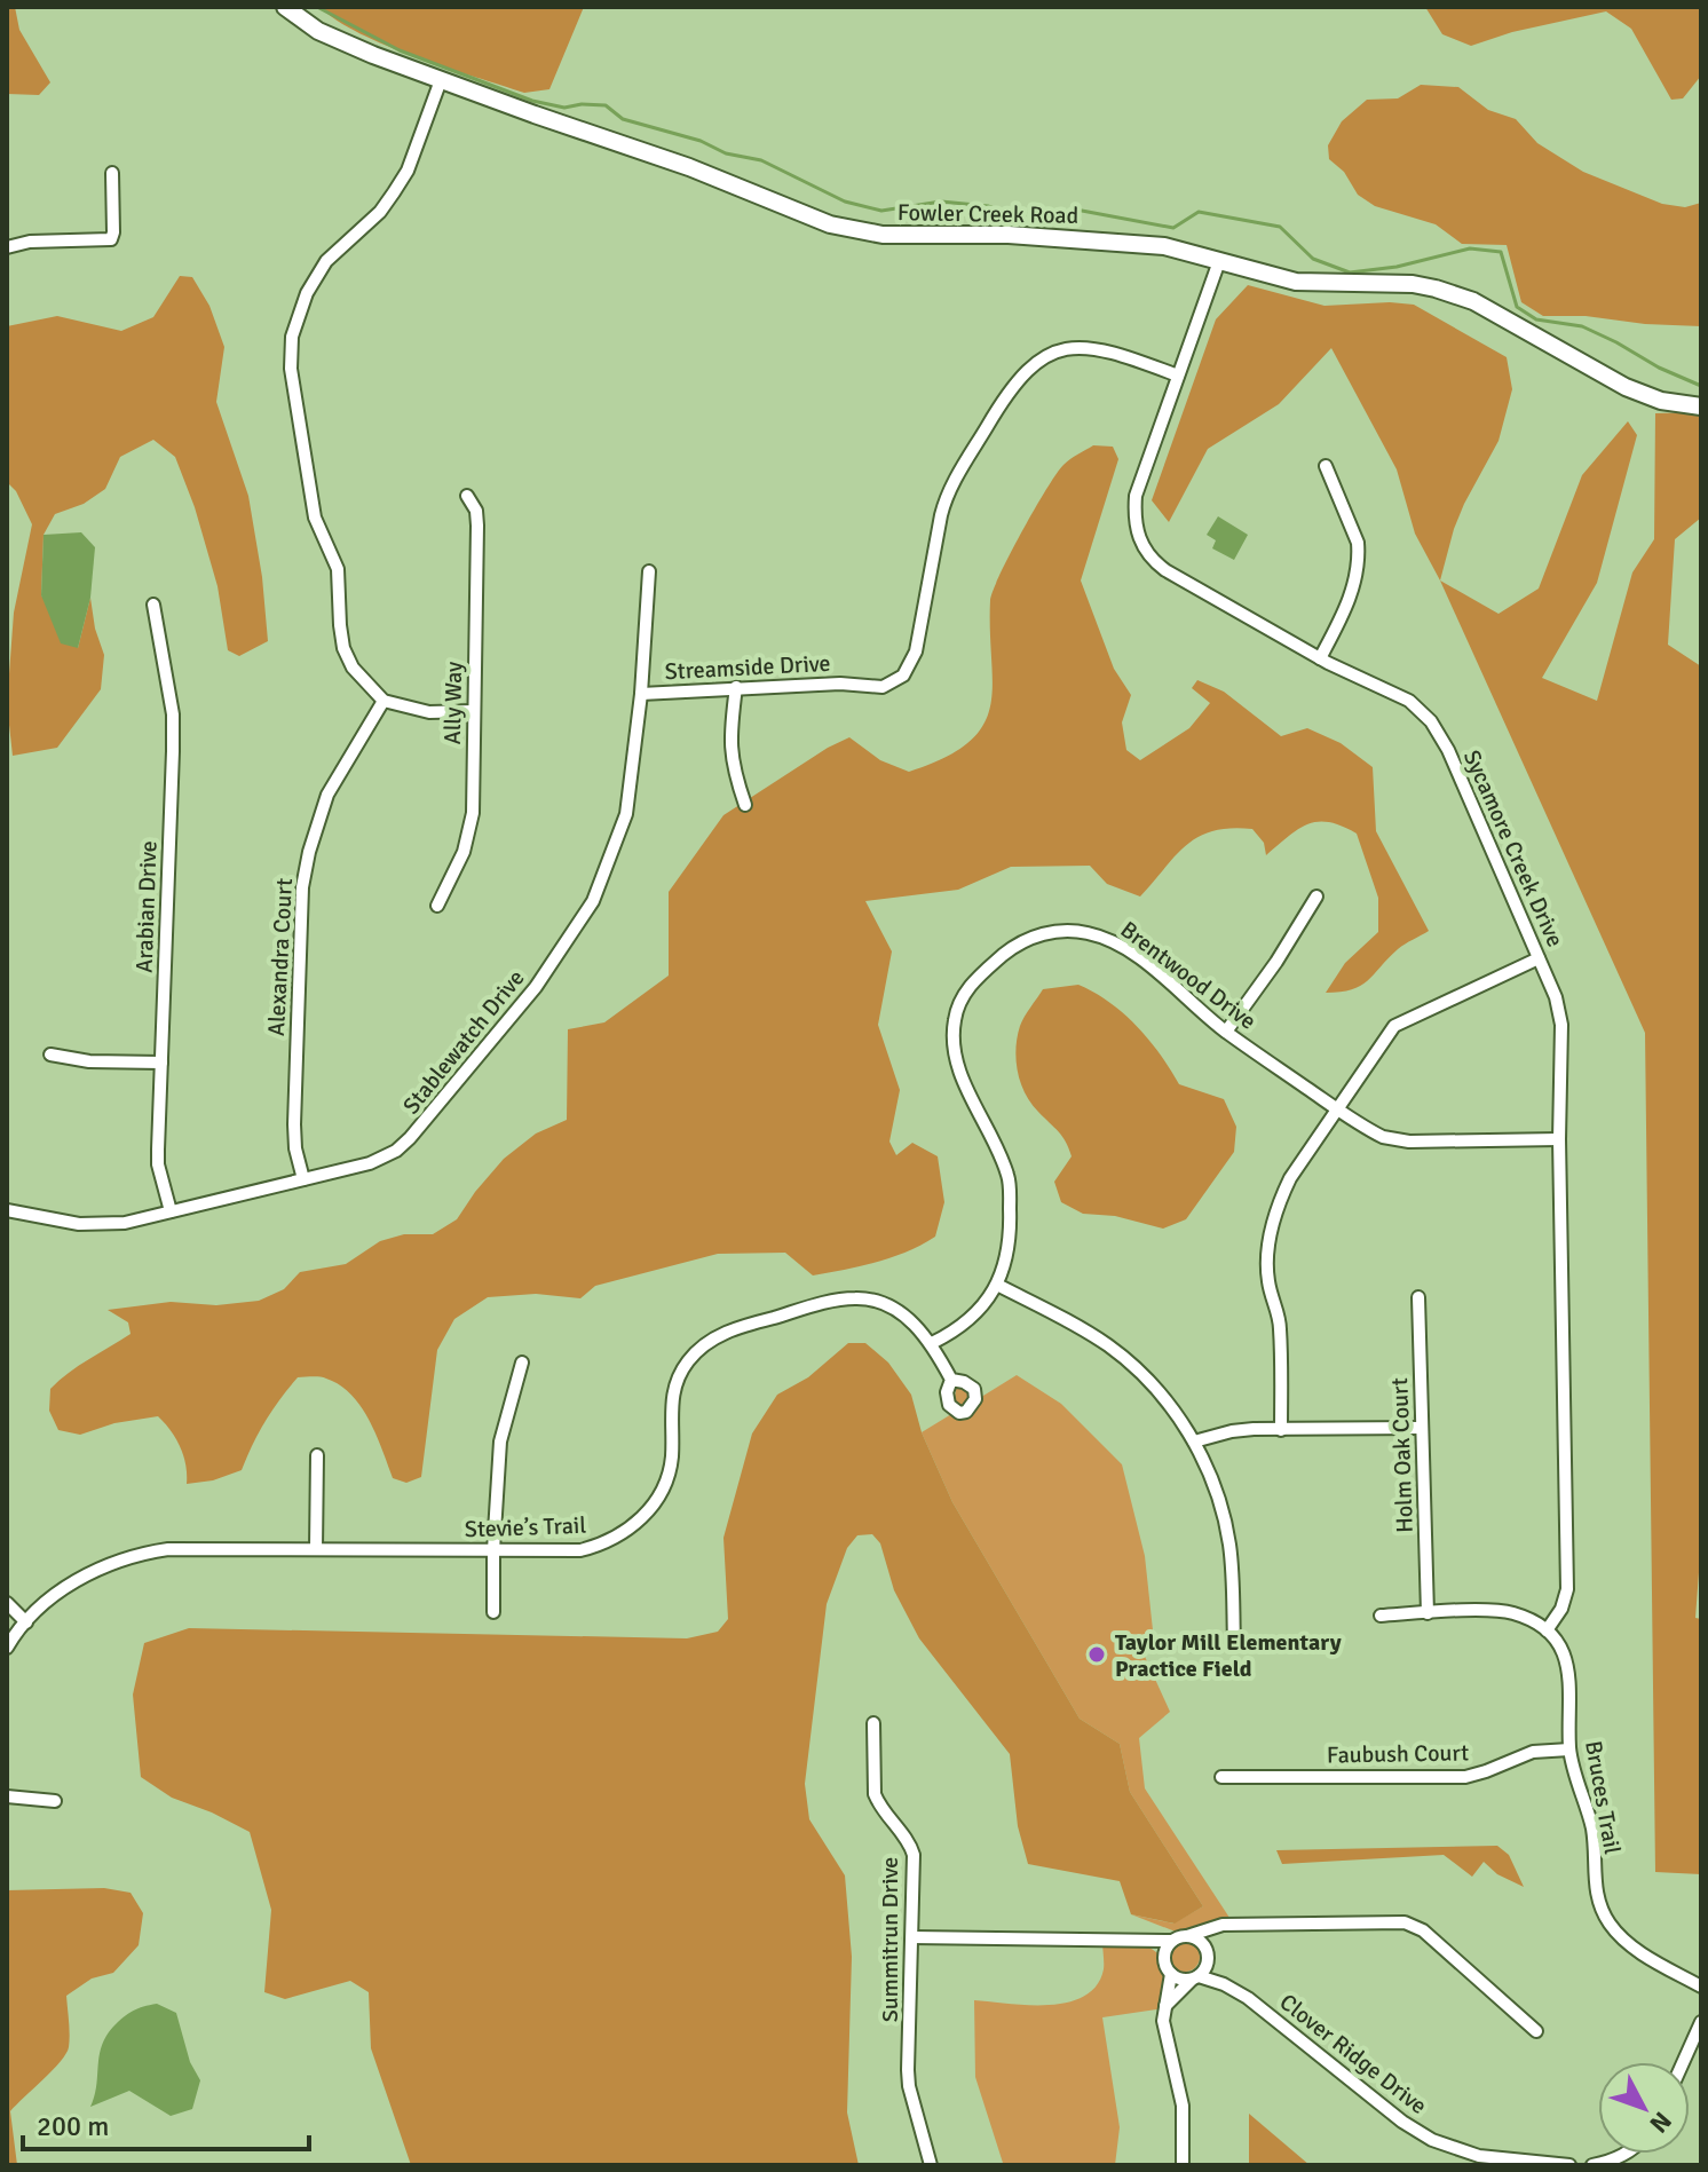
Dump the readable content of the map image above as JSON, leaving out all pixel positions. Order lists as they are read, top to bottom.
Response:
{
  "streets": {
    "main road": ["Fowler Creek Road"],
    "street": [
      "Streamside Drive",
      "Ally Way",
      "Sycamore Creek Drive",
      "Arabian Drive",
      "Alexandra Court",
      "Brentwood Drive",
      "Stablewatch Drive",
      "Holm Oak Court",
      "Stevie’s Trail",
      "Faubush Court",
      "Bruces Trail",
      "Summitrun Drive",
      "Clover Ridge Drive"
    ]
  },
  "crossings": [
    ["Fowler Creek Road", "Sycamore Creek Drive"],
    ["Streamside Drive", "Sycamore Creek Drive"],
    ["Streamside Drive", "Stablewatch Drive"],
    ["Sycamore Creek Drive", "Brentwood Drive"],
    ["Sycamore Creek Drive", "Bruces Trail"],
    ["Arabian Drive", "Stablewatch Drive"],
    ["Alexandra Court", "Stablewatch Drive"],
    ["Brentwood Drive", "Stevie’s Trail"],
    ["Faubush Court", "Bruces Trail"]
  ],
  "places": ["Taylor Mill Elementary Practice Field"],
  "scale_bar": "200 m",
  "north": "bottom right"
}
